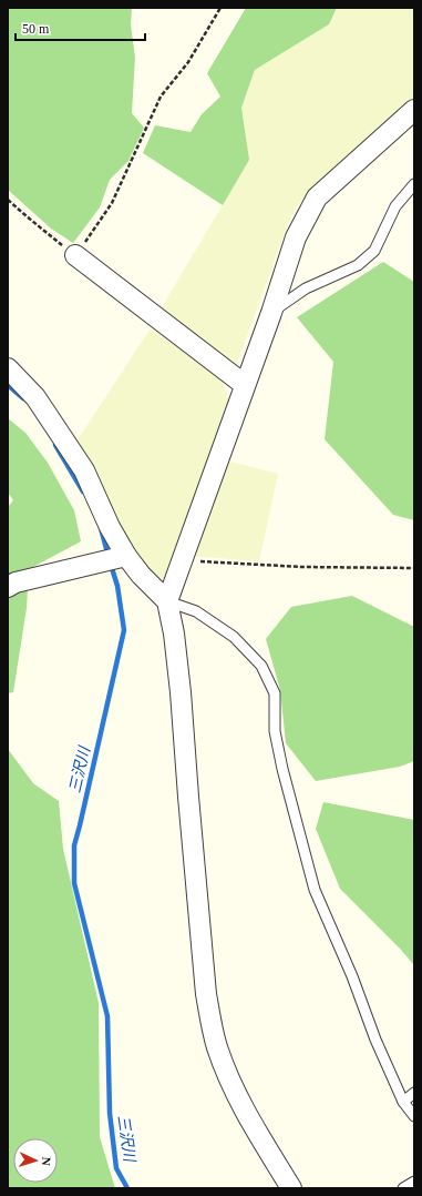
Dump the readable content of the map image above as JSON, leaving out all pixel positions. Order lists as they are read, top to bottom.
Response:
{
  "water": ["三沢川"],
  "scale_bar": "50 m",
  "north": "right"
}
